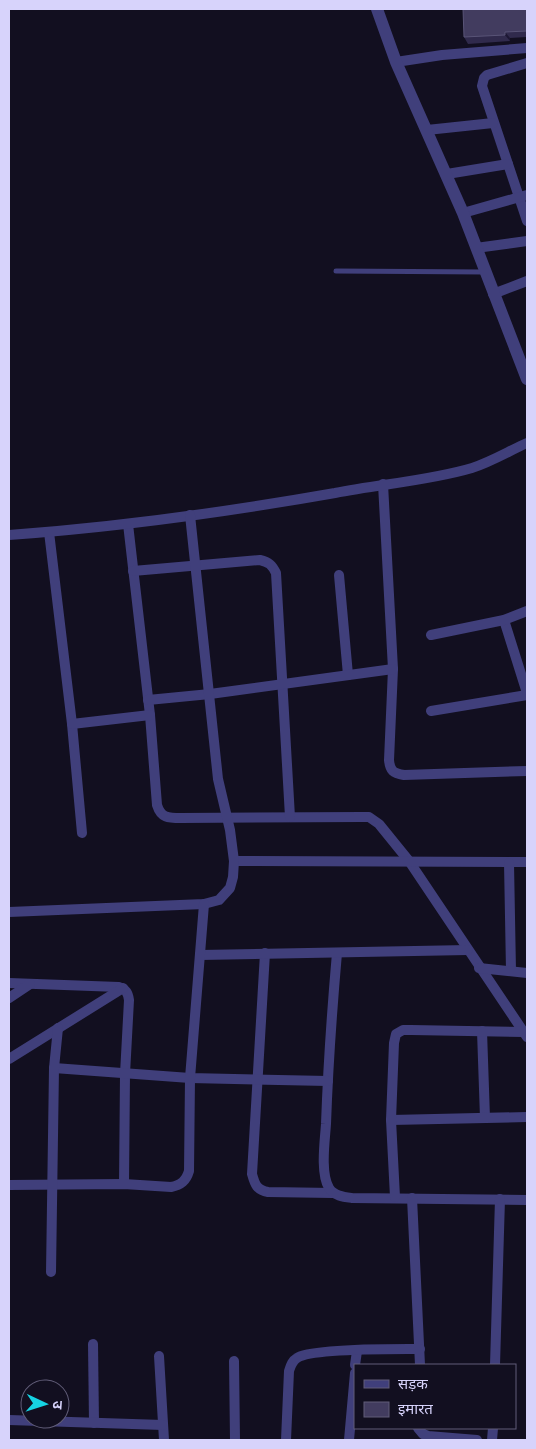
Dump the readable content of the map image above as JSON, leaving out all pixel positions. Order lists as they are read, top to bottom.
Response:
{
  "legend": ["सड़क", "इमारत"],
  "north": "right"
}
